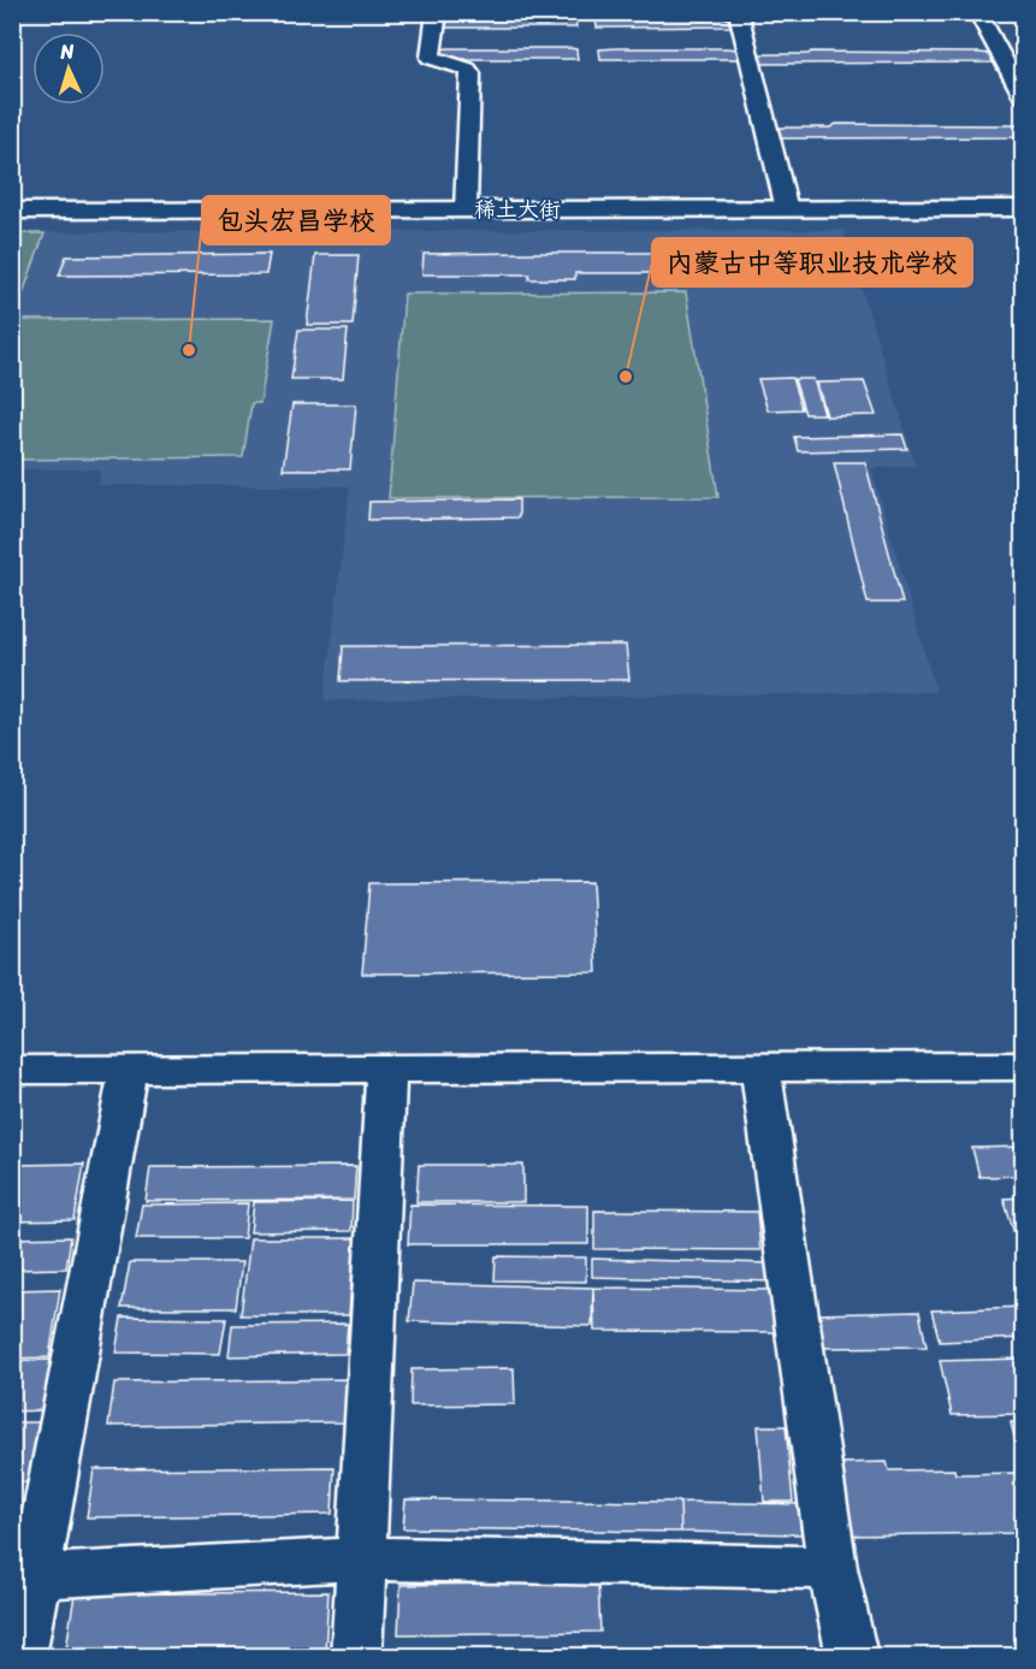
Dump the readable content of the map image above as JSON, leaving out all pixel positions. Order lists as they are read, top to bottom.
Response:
{
  "streets": {
    "main road": ["稀土大街"]
  },
  "places": ["包头宏昌学校", "内蒙古中等职业技术学校"],
  "north": "top"
}
